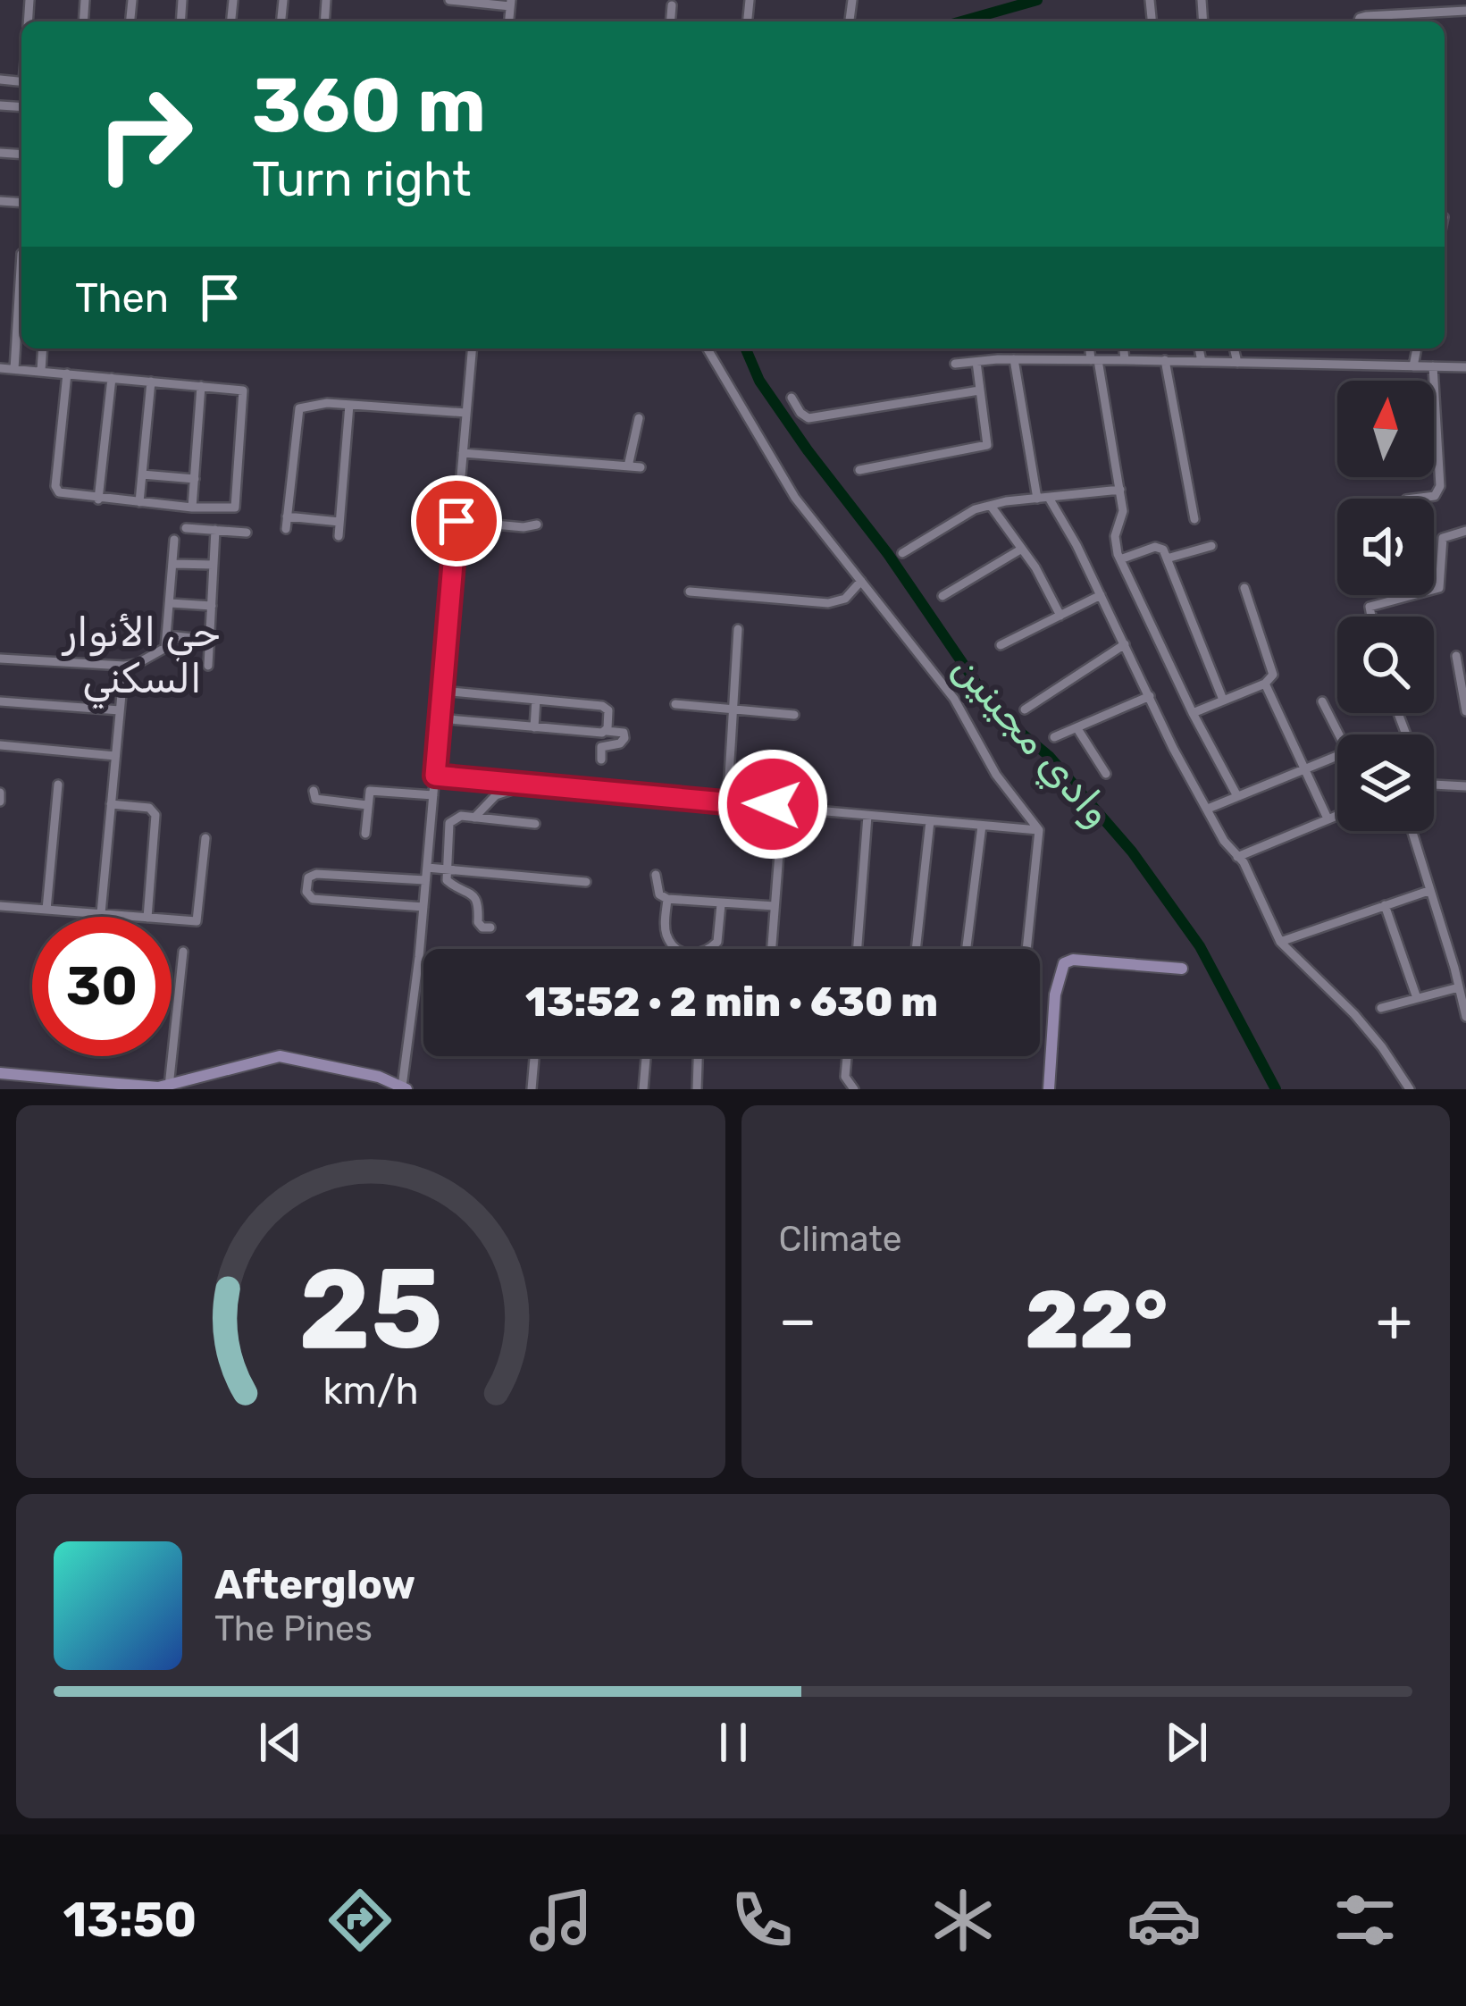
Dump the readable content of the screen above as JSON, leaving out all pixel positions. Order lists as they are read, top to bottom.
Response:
{
  "districts": ["حي الأنوار السكني"],
  "water": ["وادي مجينين"],
  "north": "top",
  "page": {
    "turn": ["360 m", "Turn right"],
    "then": "Then",
    "limit": "30",
    "trip": "13:52 · 2 min · 630 m",
    "tile": "Climate",
    "heat": ["−", "22°", "+"],
    "song": ["Afterglow", "The Pines"],
    "tabs": "13:50",
    "gauge": ["25", "km/h"]
  }
}
